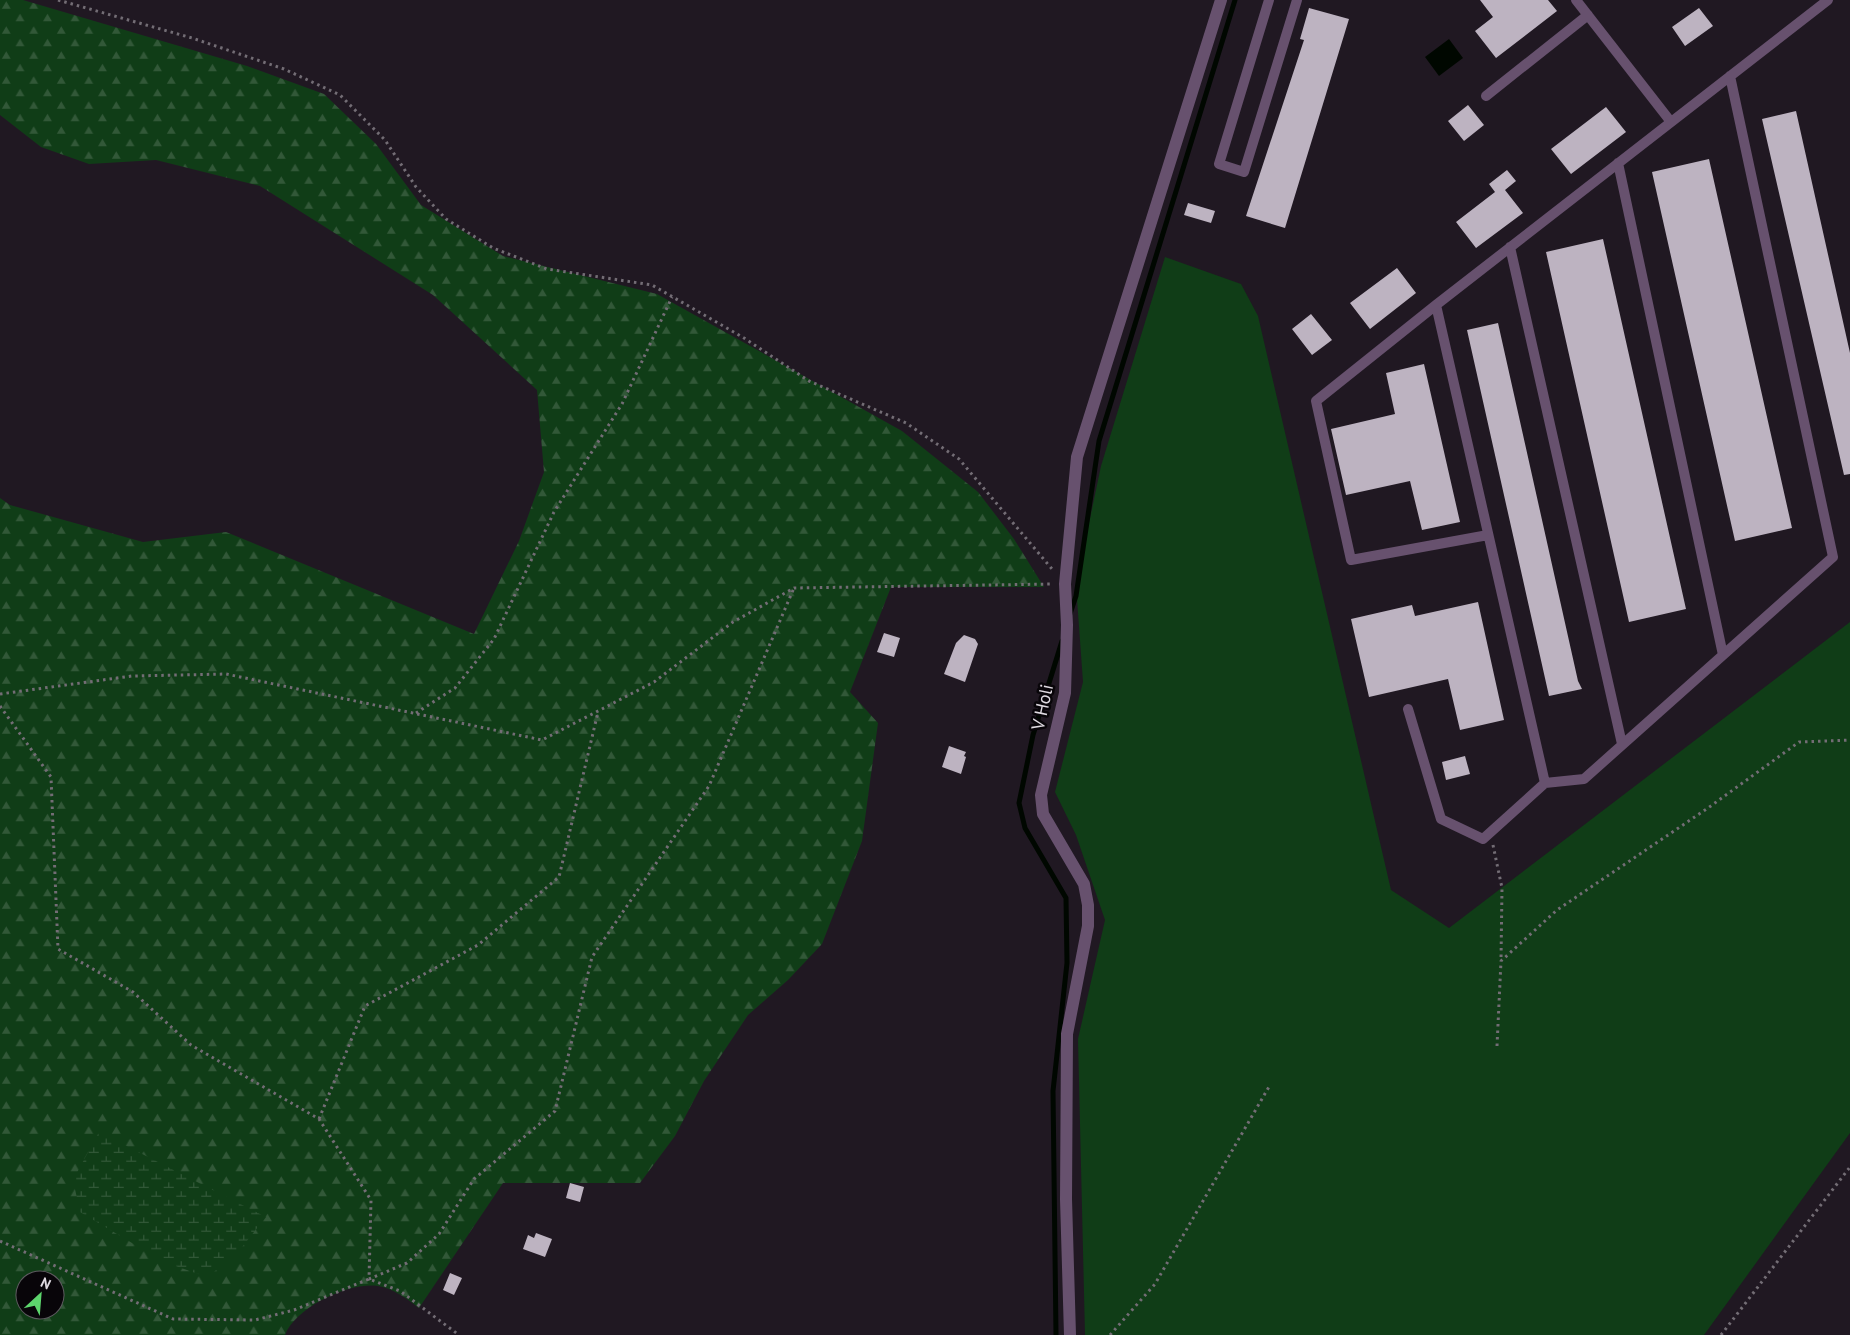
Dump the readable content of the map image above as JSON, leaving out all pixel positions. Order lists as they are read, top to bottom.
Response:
{
  "streets": {
    "street": ["V Holi"]
  },
  "north": "top right"
}
